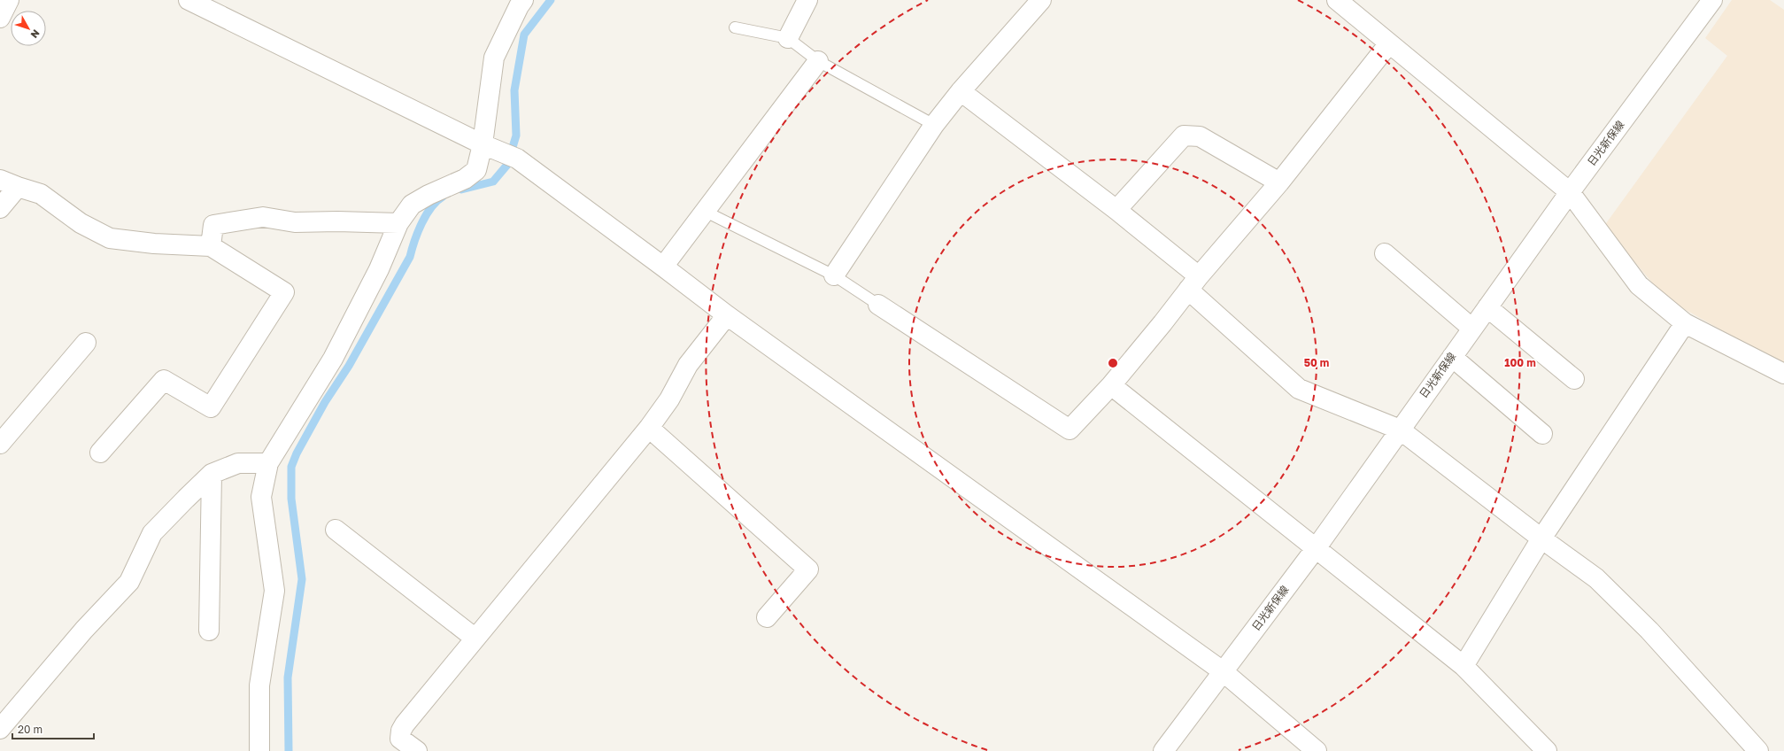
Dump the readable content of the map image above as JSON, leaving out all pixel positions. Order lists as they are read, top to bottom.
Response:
{
  "streets": {
    "street": ["日光新保線"]
  },
  "scale_bar": "20 m",
  "north": "bottom right",
  "rings": ["50 m", "100 m"]
}
